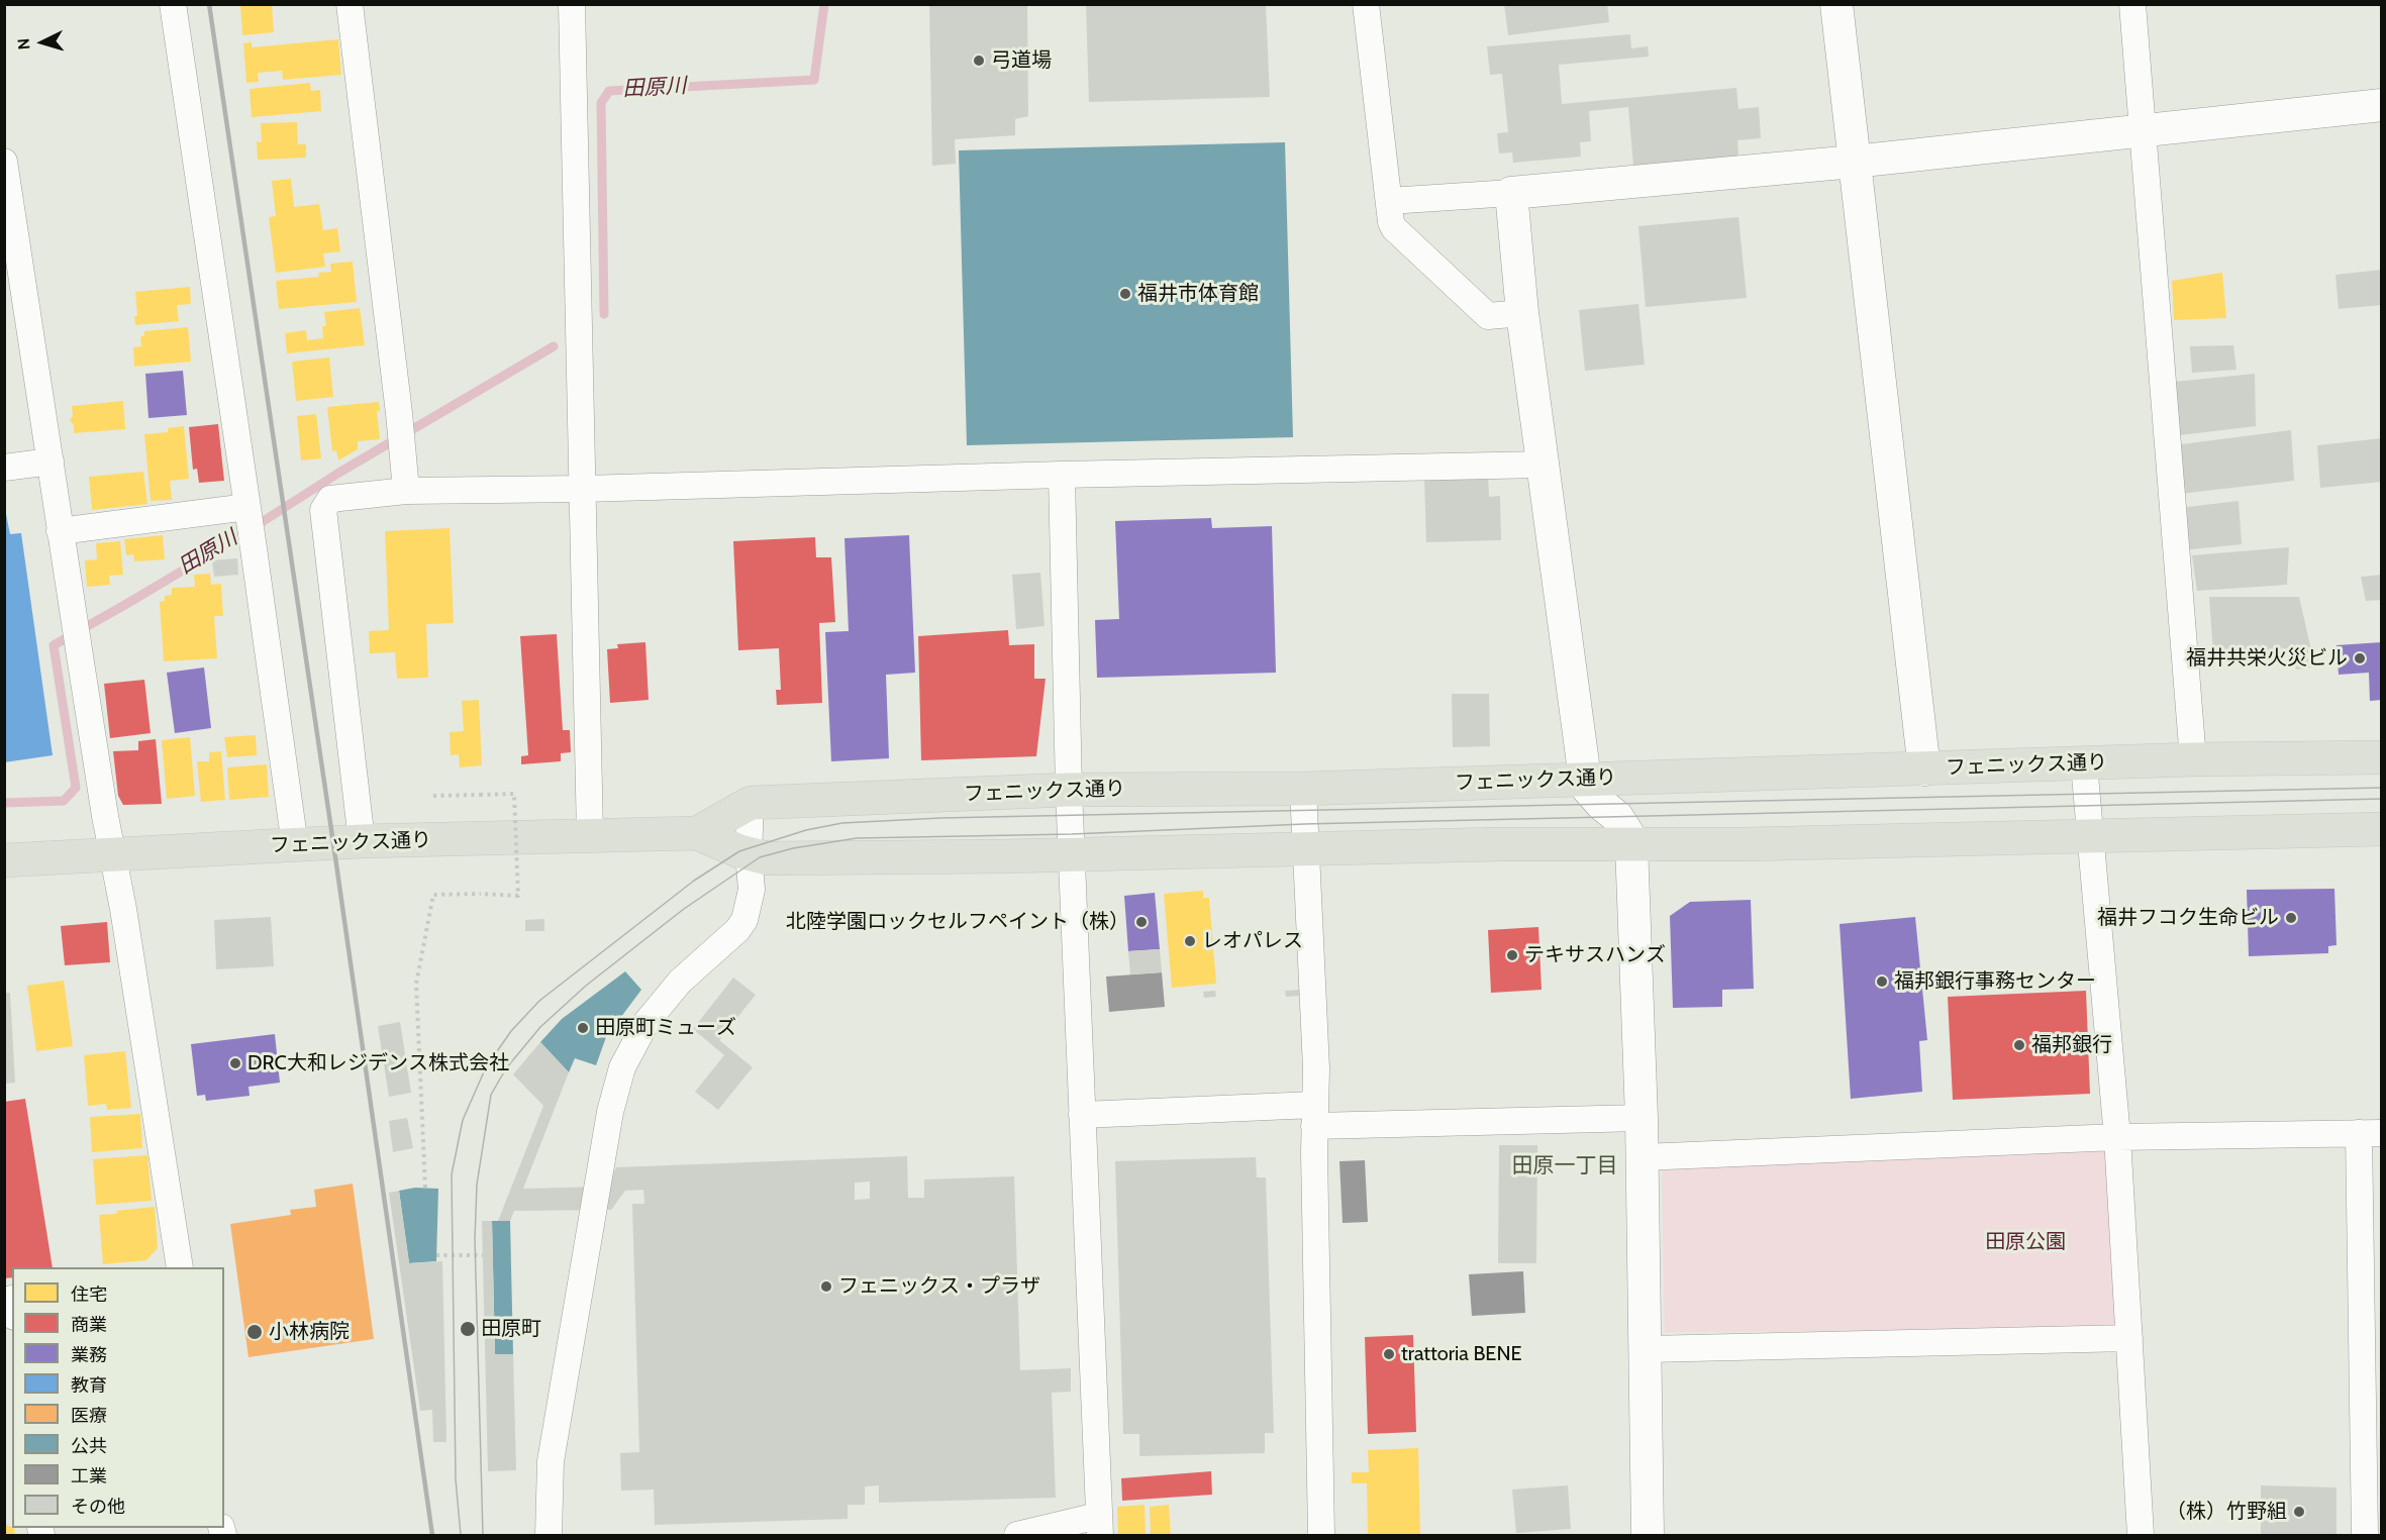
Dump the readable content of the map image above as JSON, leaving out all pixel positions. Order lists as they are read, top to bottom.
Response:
{
  "streets": {
    "main road": ["フェニックス通り"]
  },
  "districts": ["田原一丁目"],
  "water": ["田原川"],
  "parks": ["田原公園"],
  "places": [
    "弓道場",
    "福井市体育館",
    "福井共栄火災ビル",
    "福井フコク生命ビル",
    "北陸学園ロックセルフペイント（株）",
    "レオパレス",
    "テキサスハンズ",
    "福邦銀行事務センター",
    "田原町ミューズ",
    "福邦銀行",
    "DRC大和レジデンス株式会社",
    "フェニックス・プラザ",
    "田原町",
    "小林病院",
    "trattoria BENE",
    "（株）竹野組"
  ],
  "legend": [
    "住宅",
    "商業",
    "業務",
    "教育",
    "医療",
    "公共",
    "工業",
    "その他"
  ],
  "north": "left"
}
